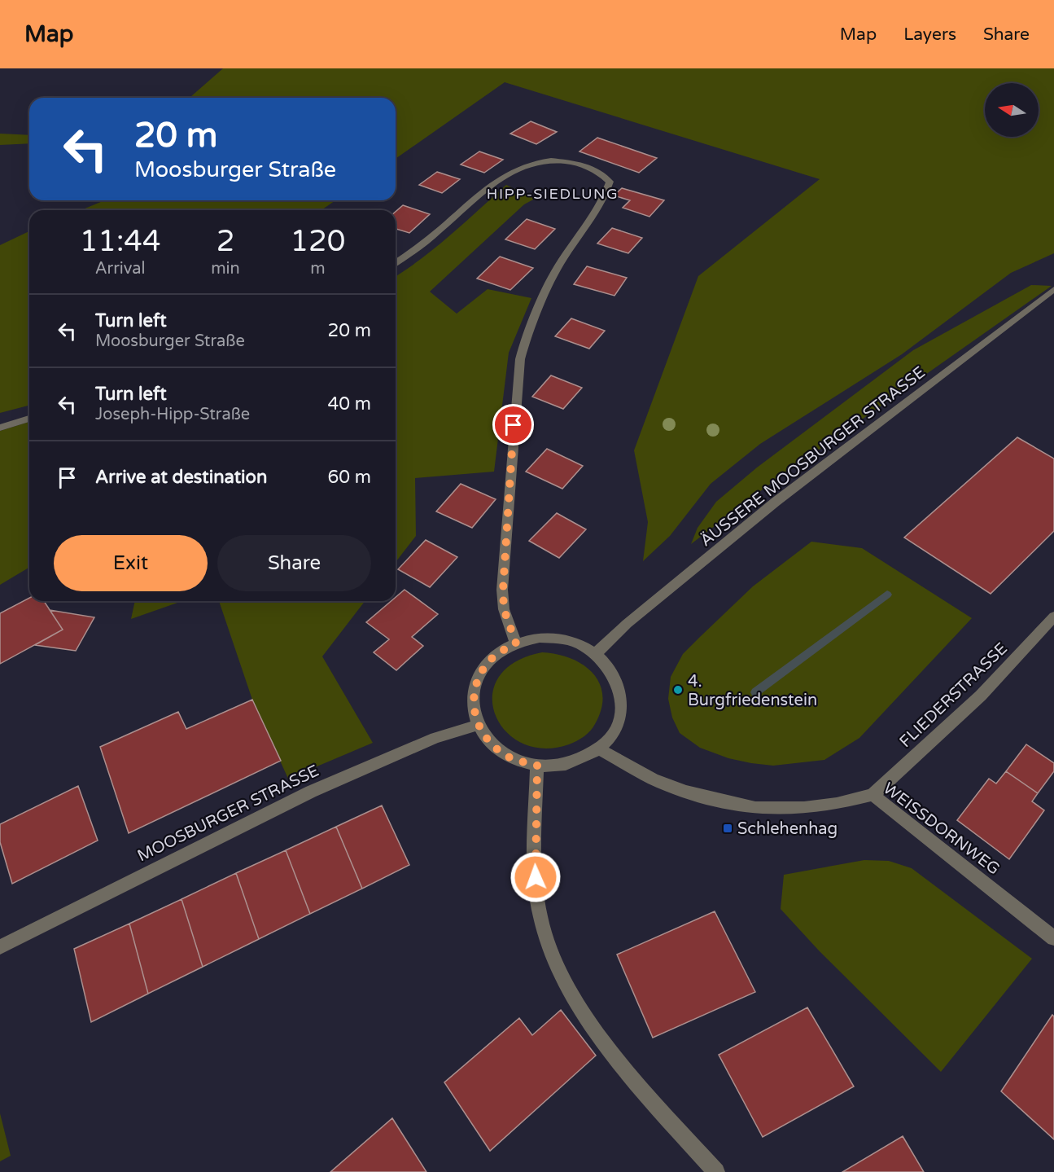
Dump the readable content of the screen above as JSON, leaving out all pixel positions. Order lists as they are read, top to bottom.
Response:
{
  "streets": {
    "street": [
      "ÄUSSERE MOOSBURGER STRASSE",
      "FLIEDERSTRASSE",
      "MOOSBURGER STRASSE",
      "WEISSDORNWEG"
    ]
  },
  "crossings": [
    ["ÄUSSERE MOOSBURGER STRASSE", "MOOSBURGER STRASSE"],
    ["ÄUSSERE MOOSBURGER STRASSE", "WEISSDORNWEG"],
    ["FLIEDERSTRASSE", "WEISSDORNWEG"],
    ["MOOSBURGER STRASSE", "WEISSDORNWEG"]
  ],
  "districts": ["HIPP-SIEDLUNG"],
  "places": {
    "other": ["4. Burgfriedenstein"],
    "transit": ["Schlehenhag"]
  },
  "north": "left",
  "page": {
    "header": "Map",
    "nav": ["Map", "Layers", "Share"],
    "turn": ["20 m", "Moosburger Straße"],
    "eta": [
      "11:44",
      "Arrival",
      "2",
      "min",
      "120",
      "m"
    ],
    "list": [
      {
        "name": "Turn left",
        "note": "Moosburger Straße",
        "value": "20 m"
      },
      {
        "name": "Turn left",
        "note": "Joseph-Hipp-Straße",
        "value": "40 m"
      },
      {
        "name": "Arrive at destination",
        "value": "60 m"
      }
    ],
    "buttons": ["Exit", "Share"]
  }
}
